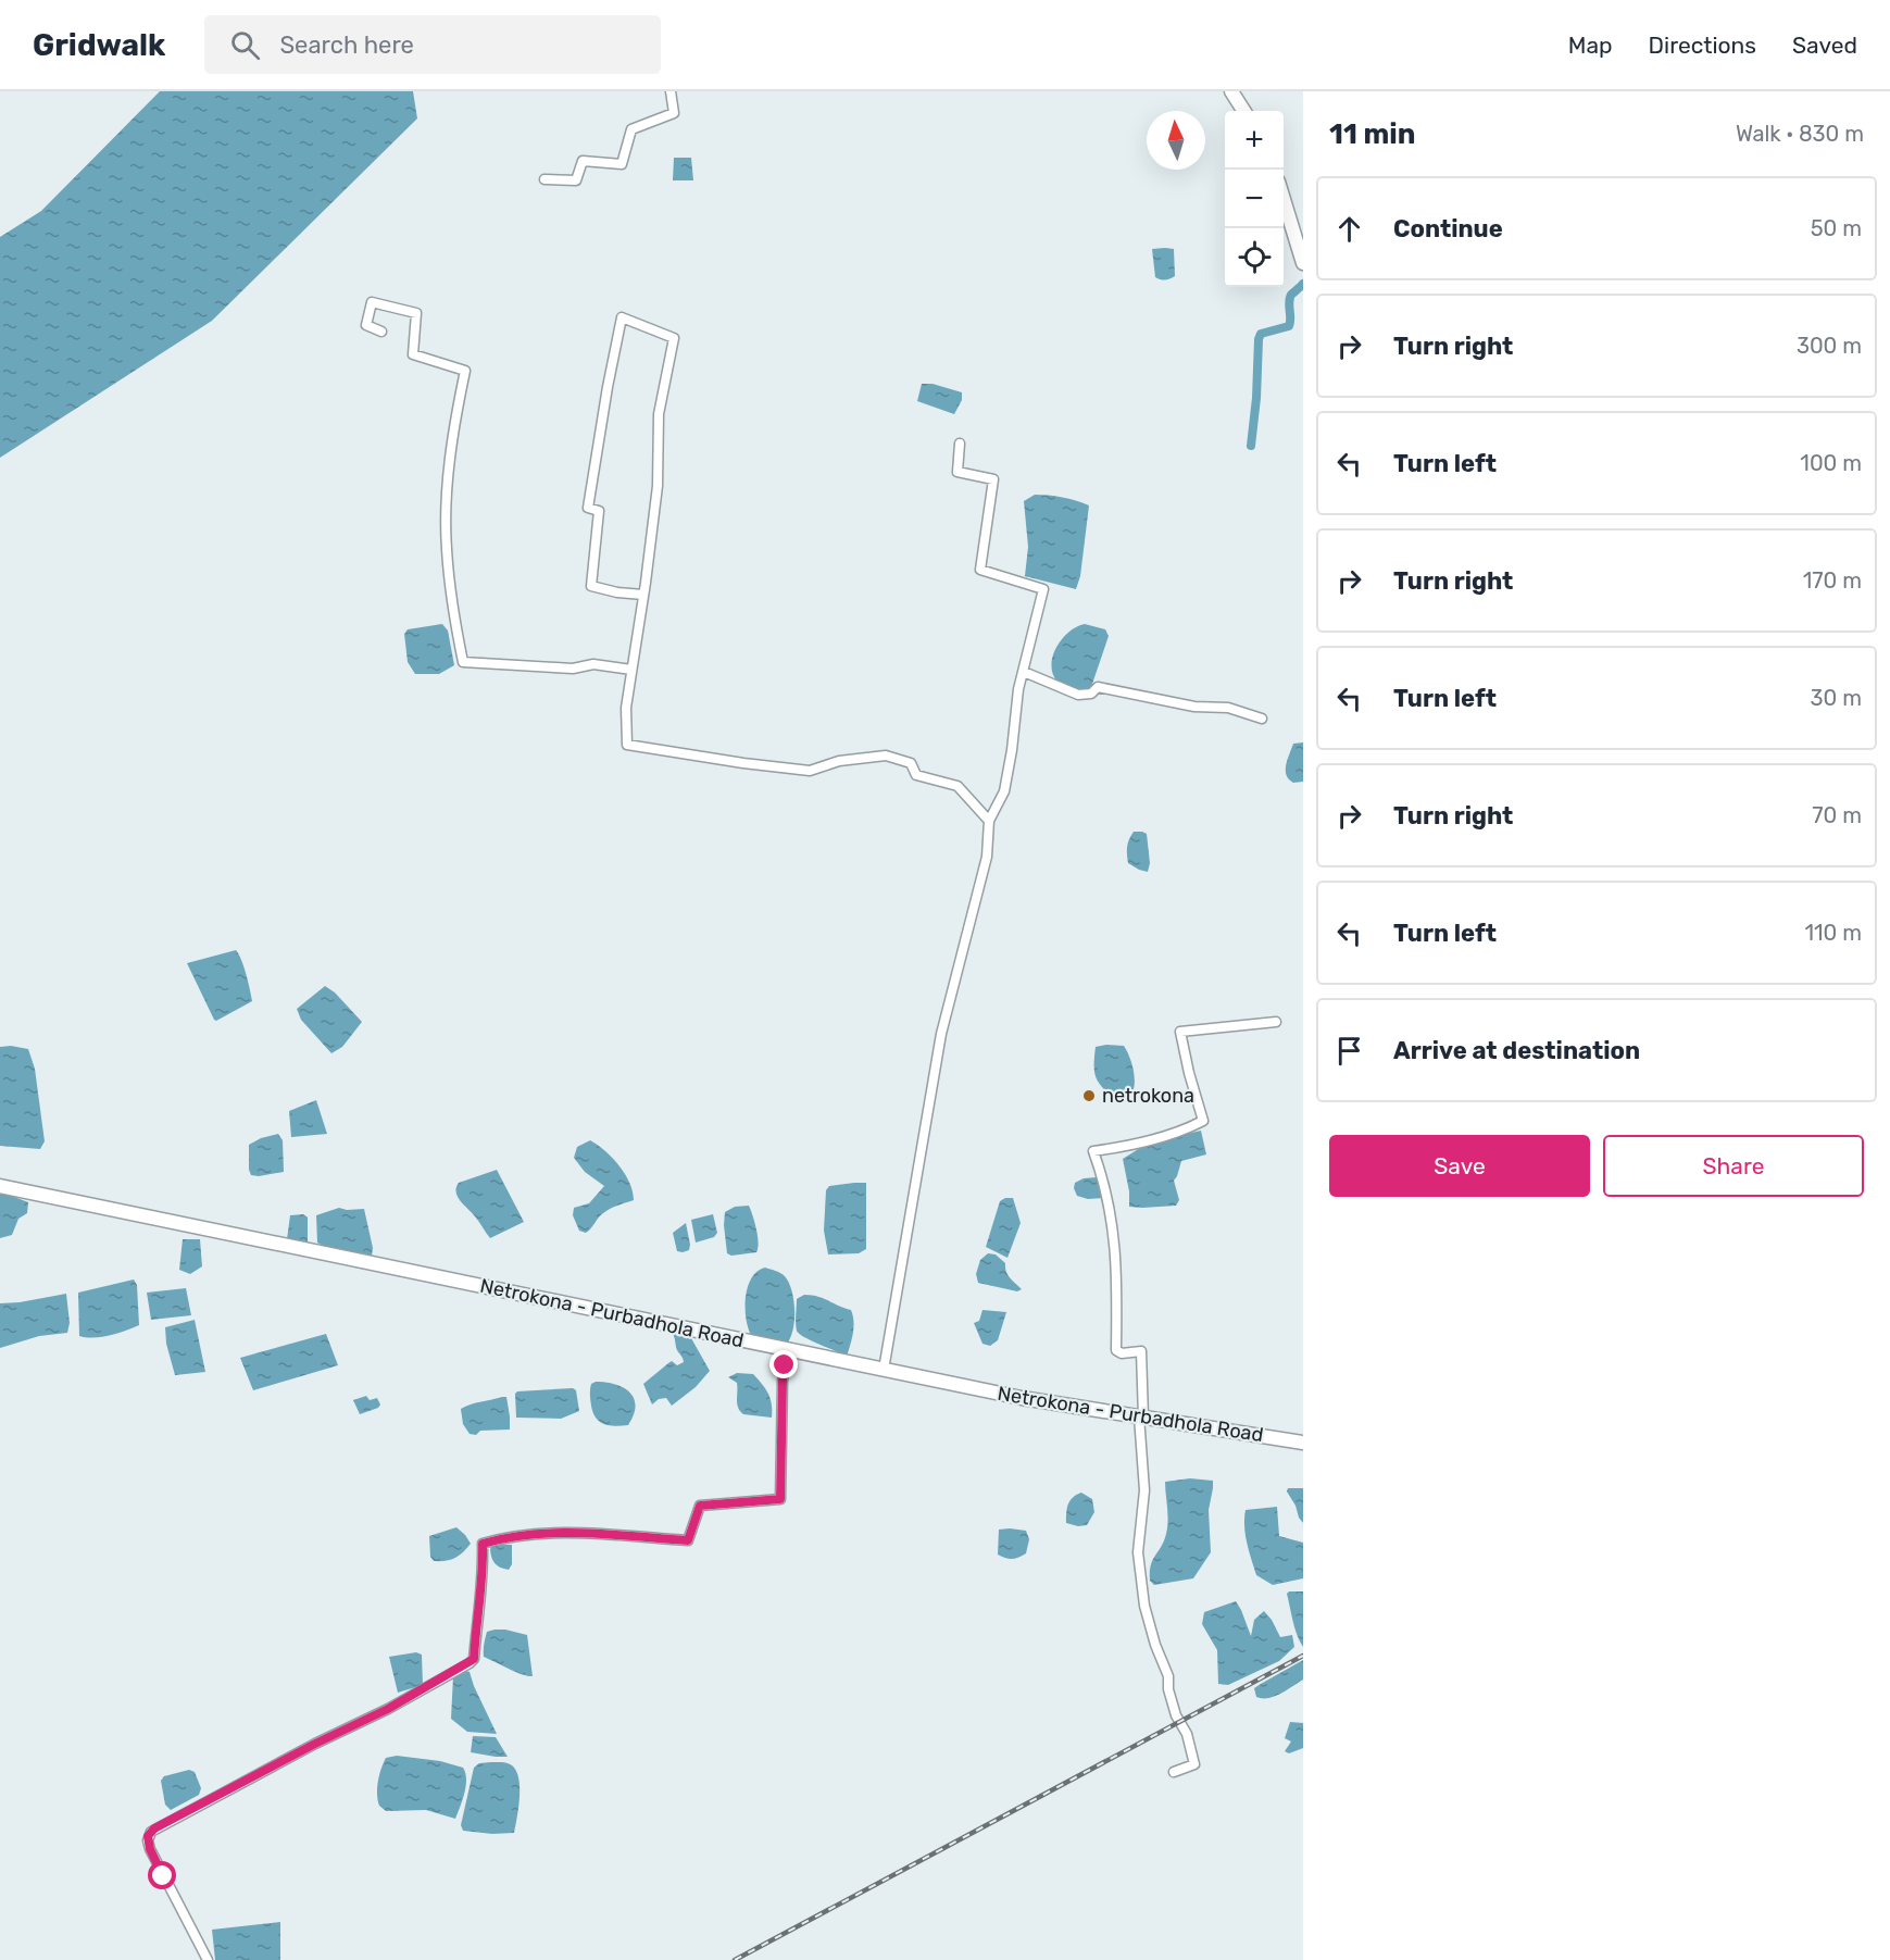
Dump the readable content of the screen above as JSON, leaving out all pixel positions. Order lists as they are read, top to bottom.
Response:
{
  "streets": {
    "main road": ["Netrokona - Purbadhola Road"]
  },
  "places": ["netrokona"],
  "north": "top",
  "page": {
    "header": "Gridwalk",
    "search": "Search here",
    "nav": ["Map", "Directions", "Saved"],
    "heading": ["11 min", "Walk · 830 m"],
    "map_buttons": ["+", "−"],
    "list": [
      ["Continue", "50 m"],
      ["Turn right", "300 m"],
      ["Turn left", "100 m"],
      ["Turn right", "170 m"],
      ["Turn left", "30 m"],
      ["Turn right", "70 m"],
      ["Turn left", "110 m"],
      "Arrive at destination"
    ],
    "buttons": ["Save", "Share"]
  }
}
